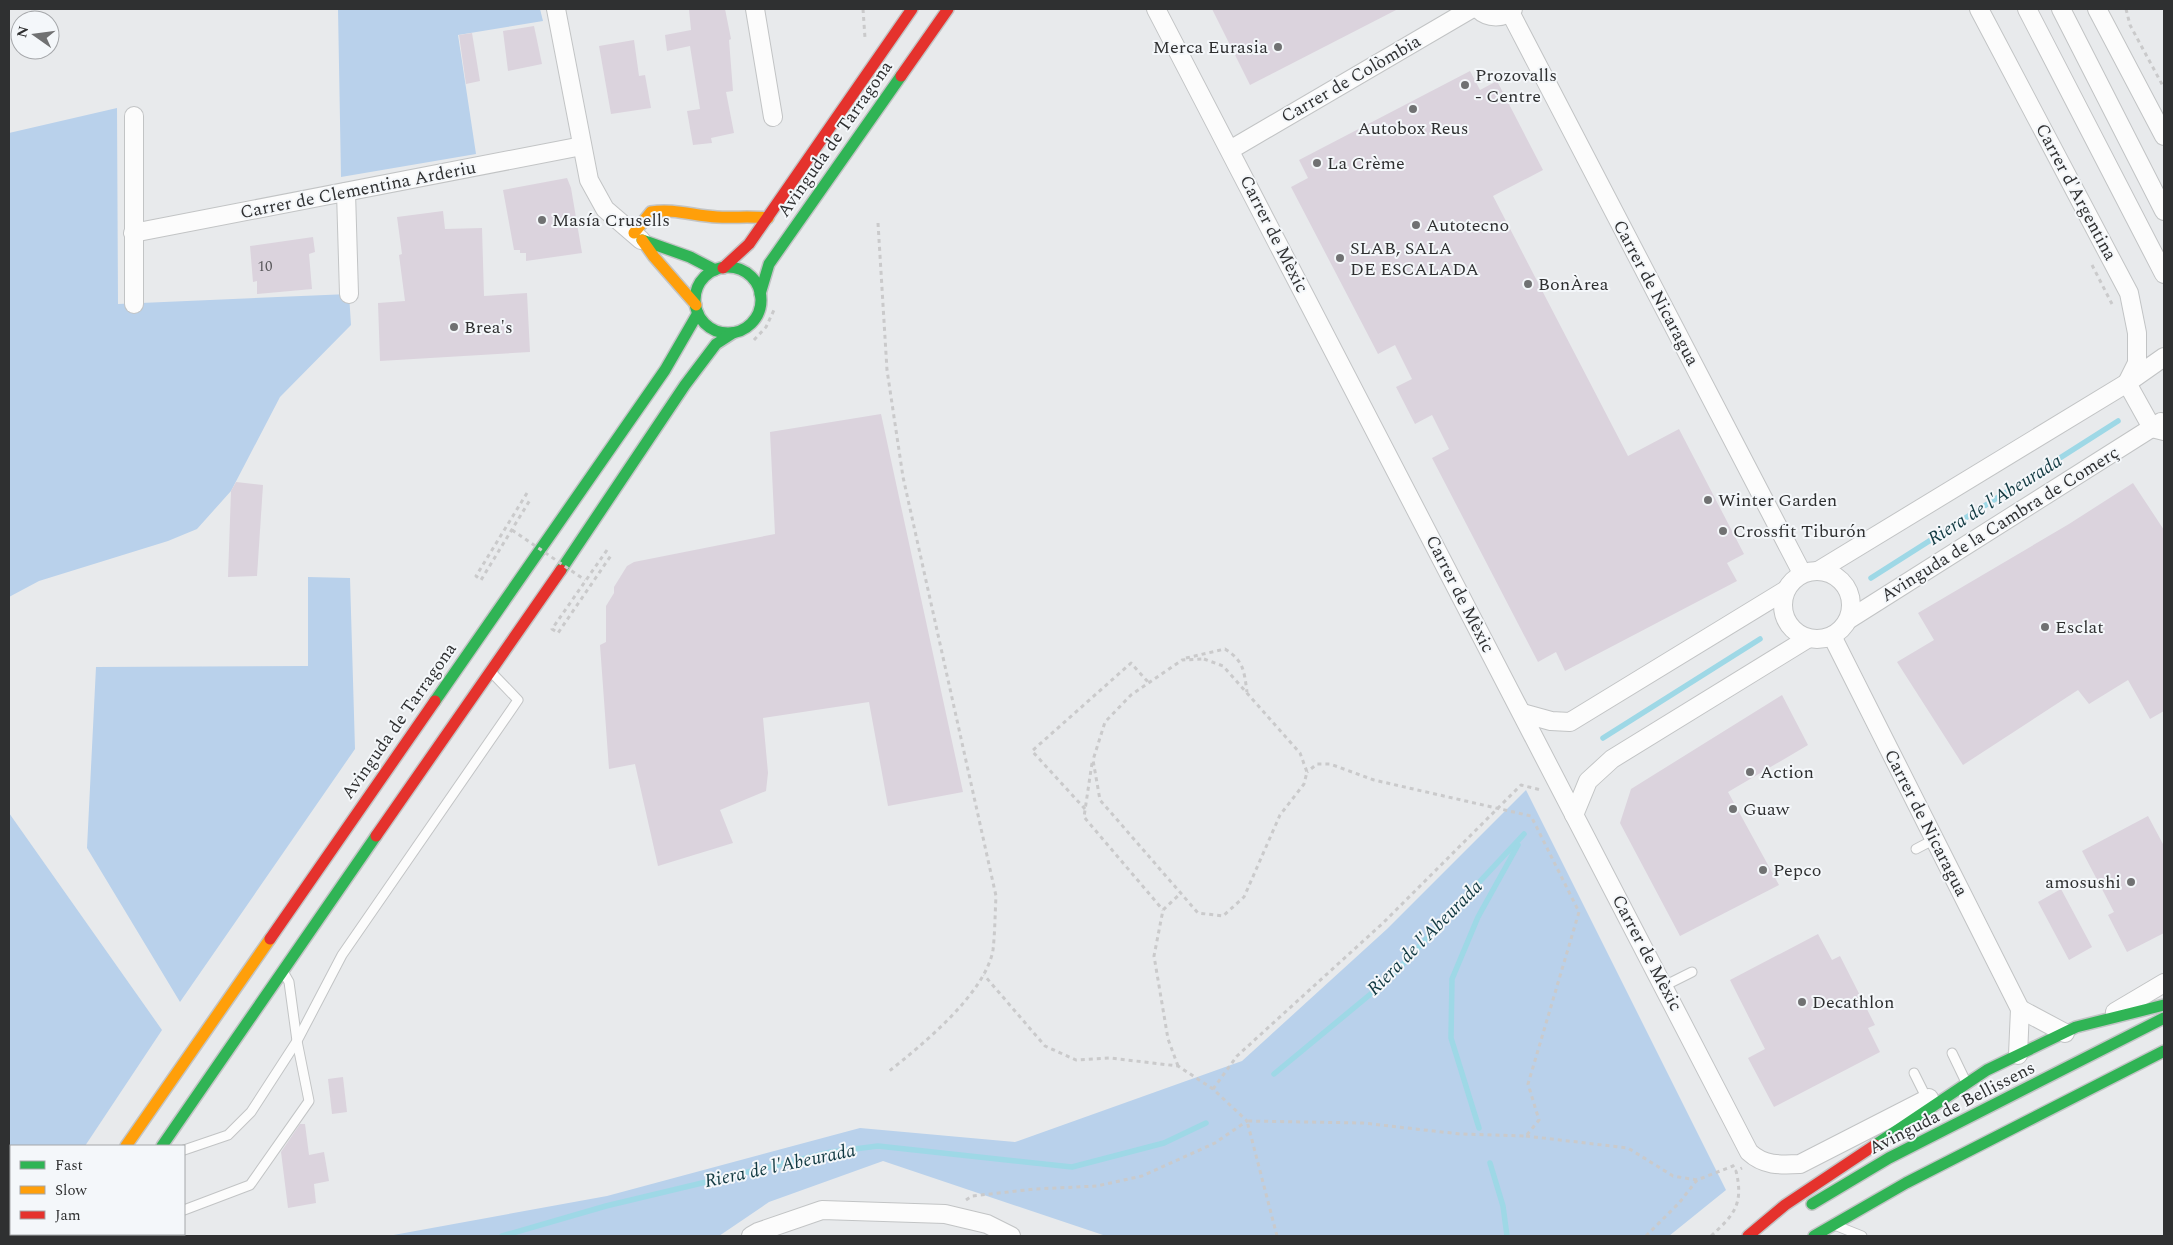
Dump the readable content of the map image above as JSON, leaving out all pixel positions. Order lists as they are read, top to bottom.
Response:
{
  "streets": {
    "main road": ["Avinguda de Tarragona", "Avinguda de Bellissens"],
    "street": [
      "Carrer de Colòmbia",
      "Carrer de Clementina Arderiu",
      "Carrer d'Argentina",
      "Carrer de Mèxic",
      "Carrer de Nicaragua",
      "Avinguda de la Cambra de Comerç"
    ]
  },
  "crossings": [
    ["Carrer de Colòmbia", "Carrer de Mèxic"],
    ["Carrer d'Argentina", "Avinguda de la Cambra de Comerç"],
    ["Carrer de Nicaragua", "Avinguda de la Cambra de Comerç"]
  ],
  "water": ["Riera de l'Abeurada"],
  "places": [
    "Merca Eurasia",
    "Prozovalls - Centre",
    "Autobox Reus",
    "La Crème",
    "Masía Crusells",
    "Autotecno",
    "SLAB, SALA DE ESCALADA",
    "BonÀrea",
    "Brea's",
    "Winter Garden",
    "Crossfit Tiburón",
    "Esclat",
    "Action",
    "Guaw",
    "Pepco",
    "amosushi",
    "Decathlon"
  ],
  "house_numbers": ["10"],
  "legend": ["Fast", "Slow", "Jam"],
  "north": "left"
}
